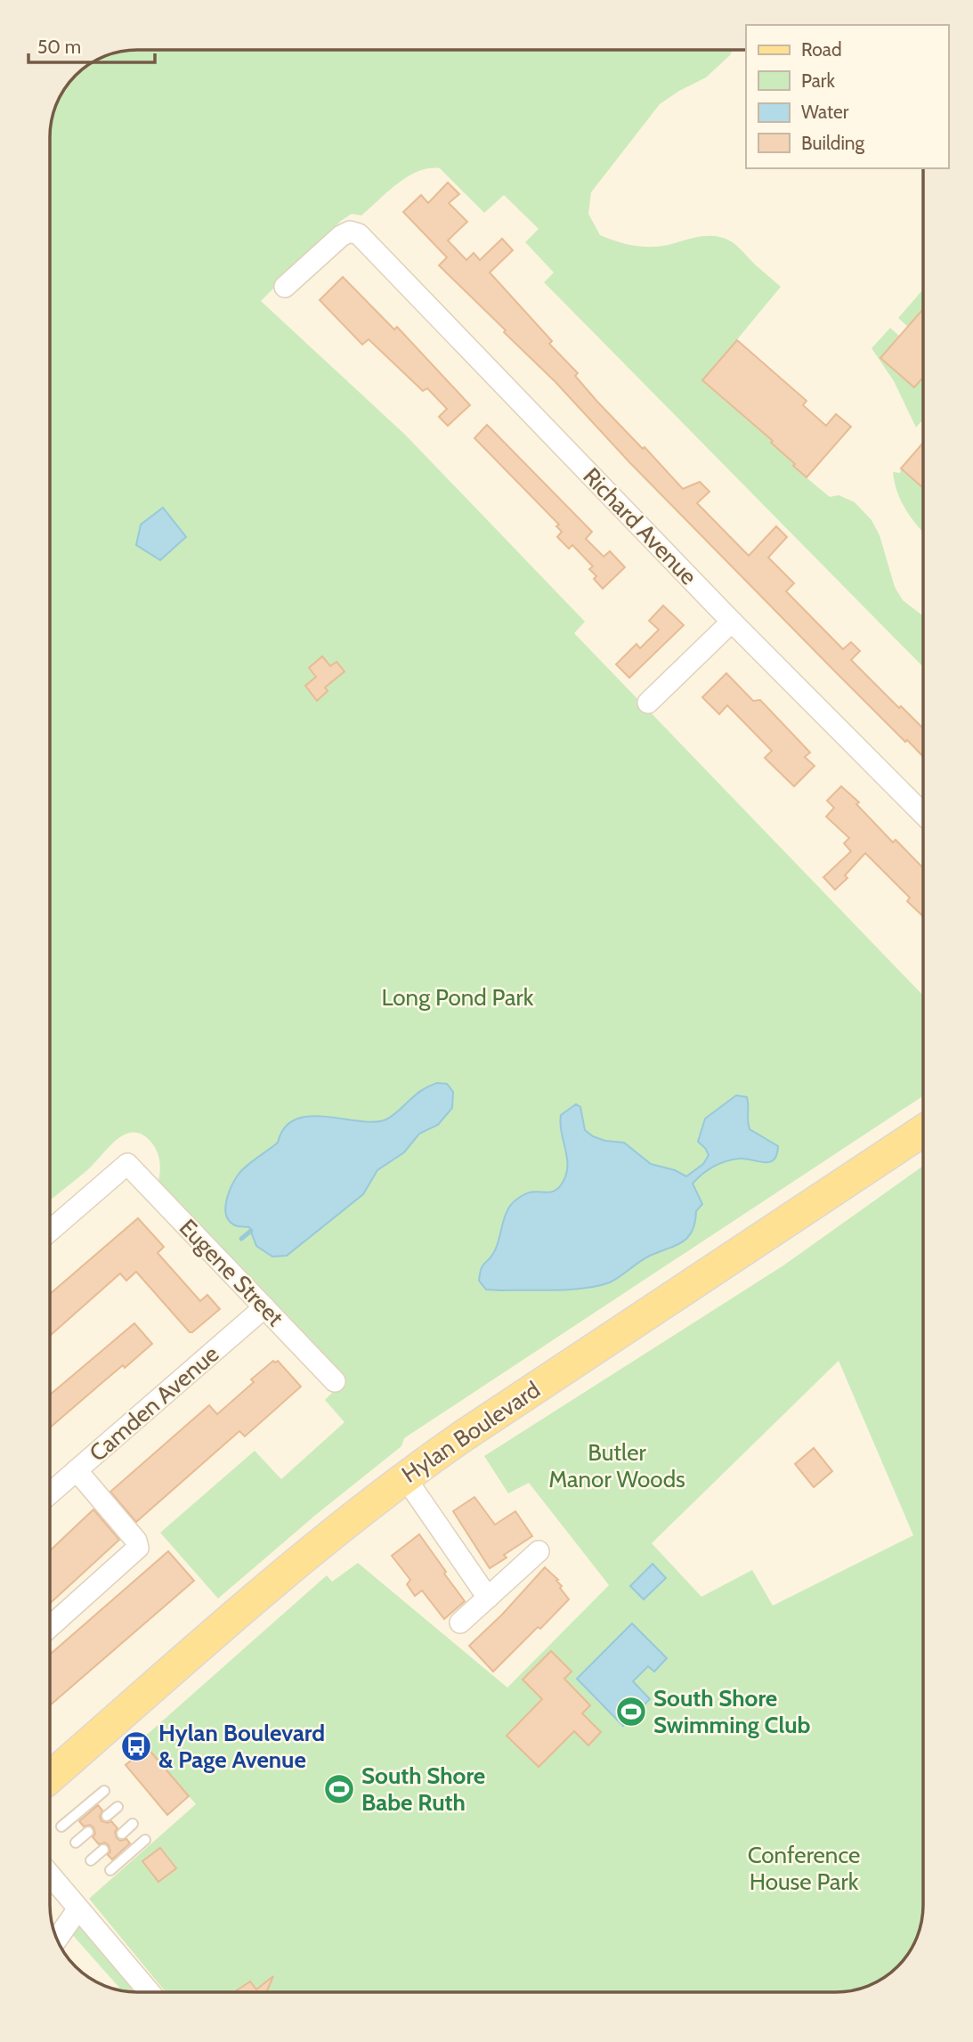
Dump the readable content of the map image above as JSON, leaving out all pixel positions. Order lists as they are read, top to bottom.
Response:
{
  "streets": {
    "main road": ["Hylan Boulevard"],
    "street": ["Richard Avenue", "Eugene Street", "Camden Avenue"]
  },
  "crossings": [
    ["Eugene Street", "Camden Avenue"]
  ],
  "parks": ["Long Pond Park", "Butler Manor Woods", "Conference House Park"],
  "places": {
    "sports": ["South Shore Swimming Club", "South Shore Babe Ruth"],
    "bus stop": ["Hylan Boulevard & Page Avenue"]
  },
  "legend": [
    "Road",
    "Park",
    "Water",
    "Building"
  ],
  "scale_bar": "50 m"
}
